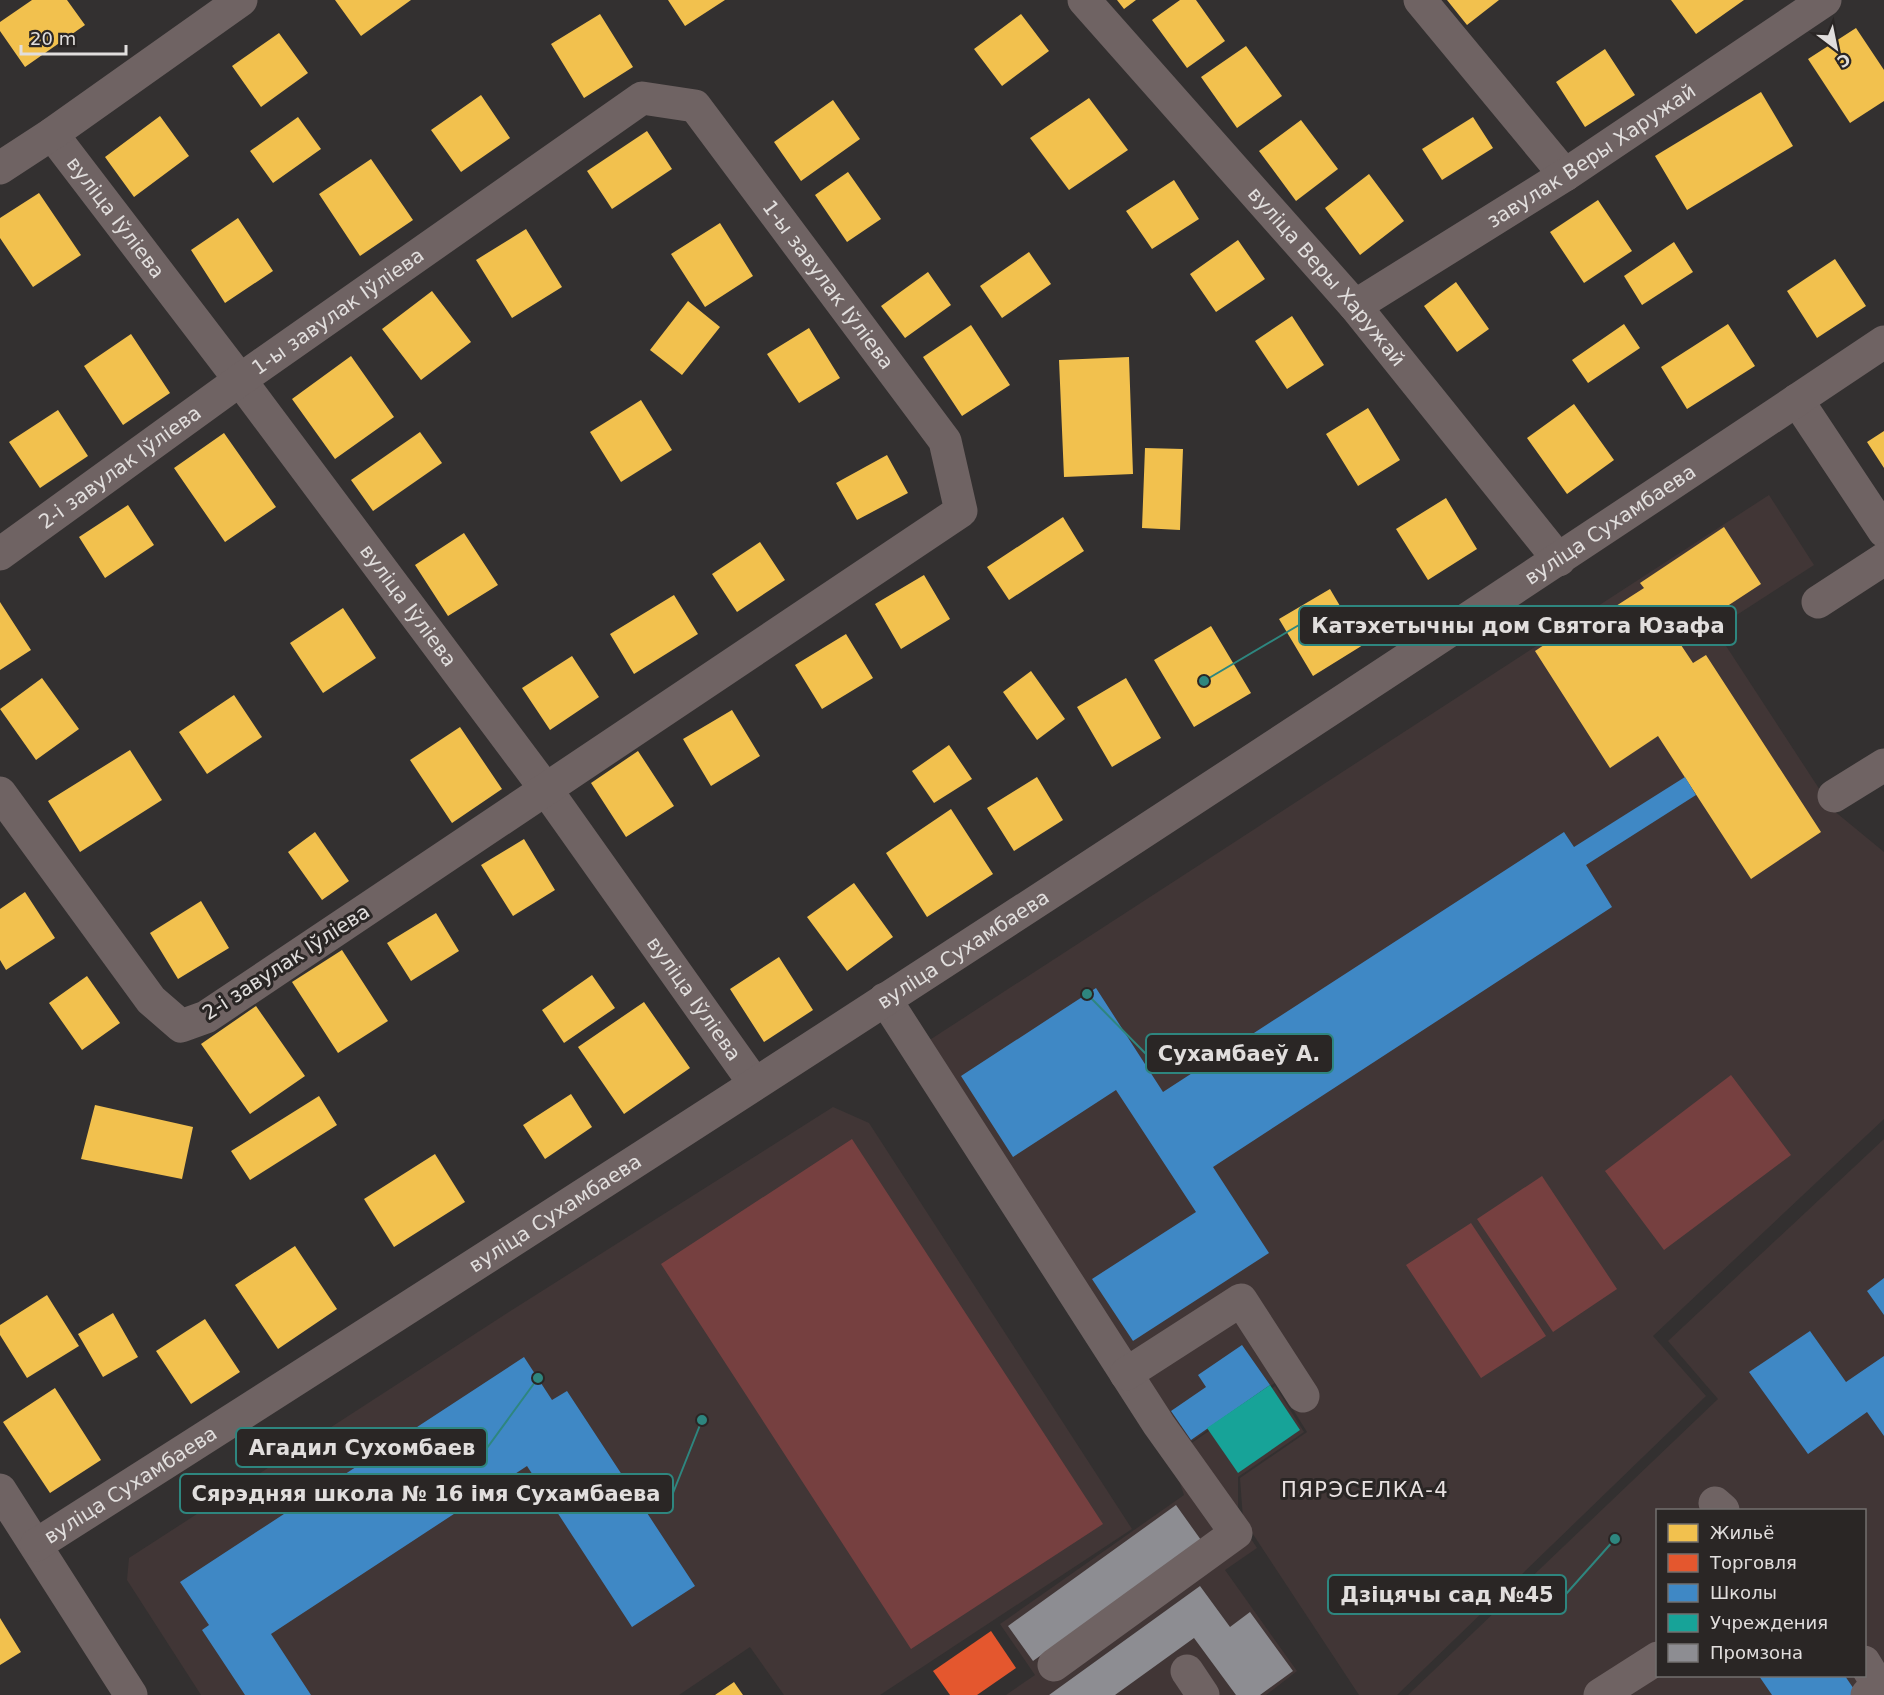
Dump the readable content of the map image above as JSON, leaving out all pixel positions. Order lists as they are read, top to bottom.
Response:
{
  "streets": {
    "street": [
      "завулак Веры Харужай",
      "вуліца Іўліева",
      "вуліца Веры Харужай",
      "1-ы завулак Іўліева",
      "2-і завулак Іўліева",
      "вуліца Сухамбаева"
    ]
  },
  "crossings": [
    ["завулак Веры Харужай", "вуліца Веры Харужай"],
    ["вуліца Іўліева", "1-ы завулак Іўліева"],
    ["вуліца Іўліева", "2-і завулак Іўліева"],
    ["вуліца Іўліева", "вуліца Сухамбаева"],
    ["вуліца Веры Харужай", "вуліца Сухамбаева"],
    ["1-ы завулак Іўліева", "2-і завулак Іўліева"]
  ],
  "districts": ["ПЯРЭСЕЛКА-4"],
  "places": [
    "Катэхетычны дом Святога Юзафа",
    "Сухамбаеў А.",
    "Агадил Сухомбаев",
    "Сярэдняя школа № 16 імя Сухамбаева",
    "Дзіцячы сад №45"
  ],
  "legend": [
    "Жильё",
    "Торговля",
    "Школы",
    "Учреждения",
    "Промзона"
  ],
  "scale_bar": "20 m",
  "north": "bottom right"
}
